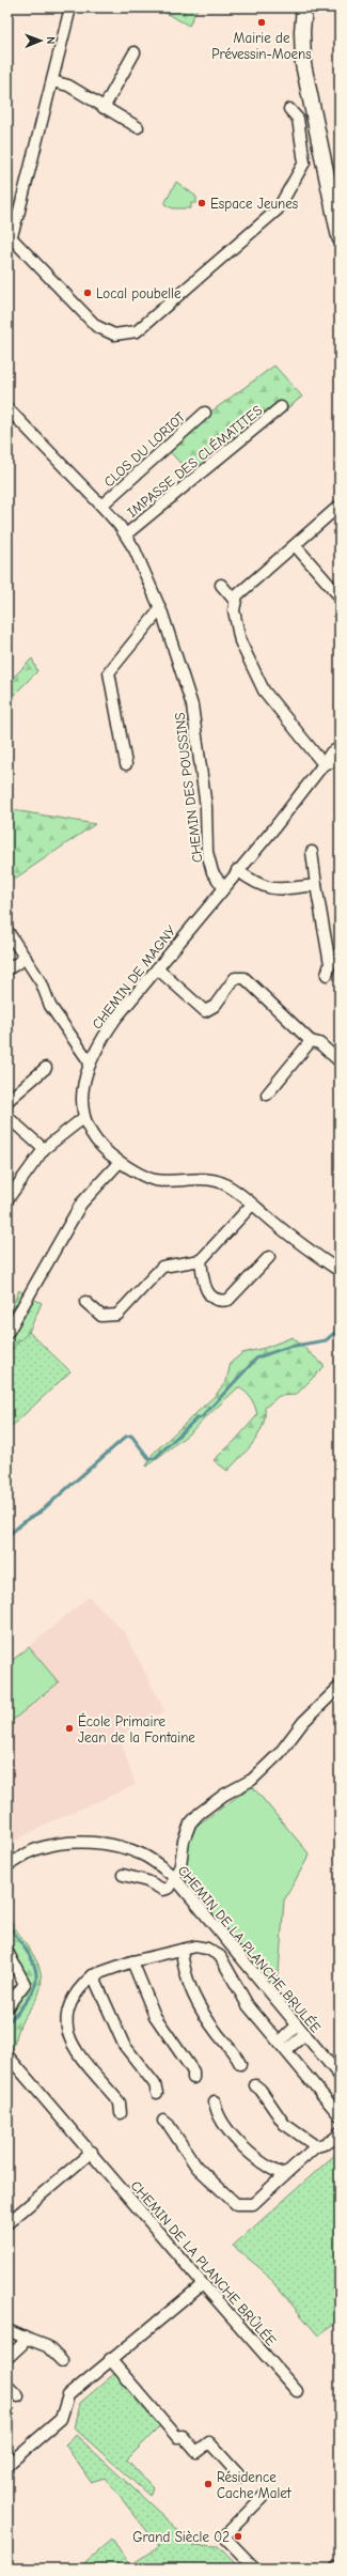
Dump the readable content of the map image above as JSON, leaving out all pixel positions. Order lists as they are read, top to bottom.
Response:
{
  "streets": {
    "street": [
      "CLOS DU LORIOT",
      "IMPASSE DES CLÉMATITES",
      "CHEMIN DES POUSSINS",
      "CHEMIN DE MAGNY",
      "CHEMIN DE LA PLANCHE BRULÉE",
      "CHEMIN DE LA PLANCHE BRÛLÉE"
    ]
  },
  "crossings": [
    ["CLOS DU LORIOT", "CHEMIN DES POUSSINS"],
    ["IMPASSE DES CLÉMATITES", "CHEMIN DES POUSSINS"],
    ["CHEMIN DES POUSSINS", "CHEMIN DE MAGNY"]
  ],
  "places": [
    "Mairie de Prévessin-Moens",
    "Espace Jeunes",
    "Local poubelle",
    "École Primaire Jean de la Fontaine",
    "Résidence Cache Malet",
    "Grand Siècle 02"
  ],
  "north": "right"
}
